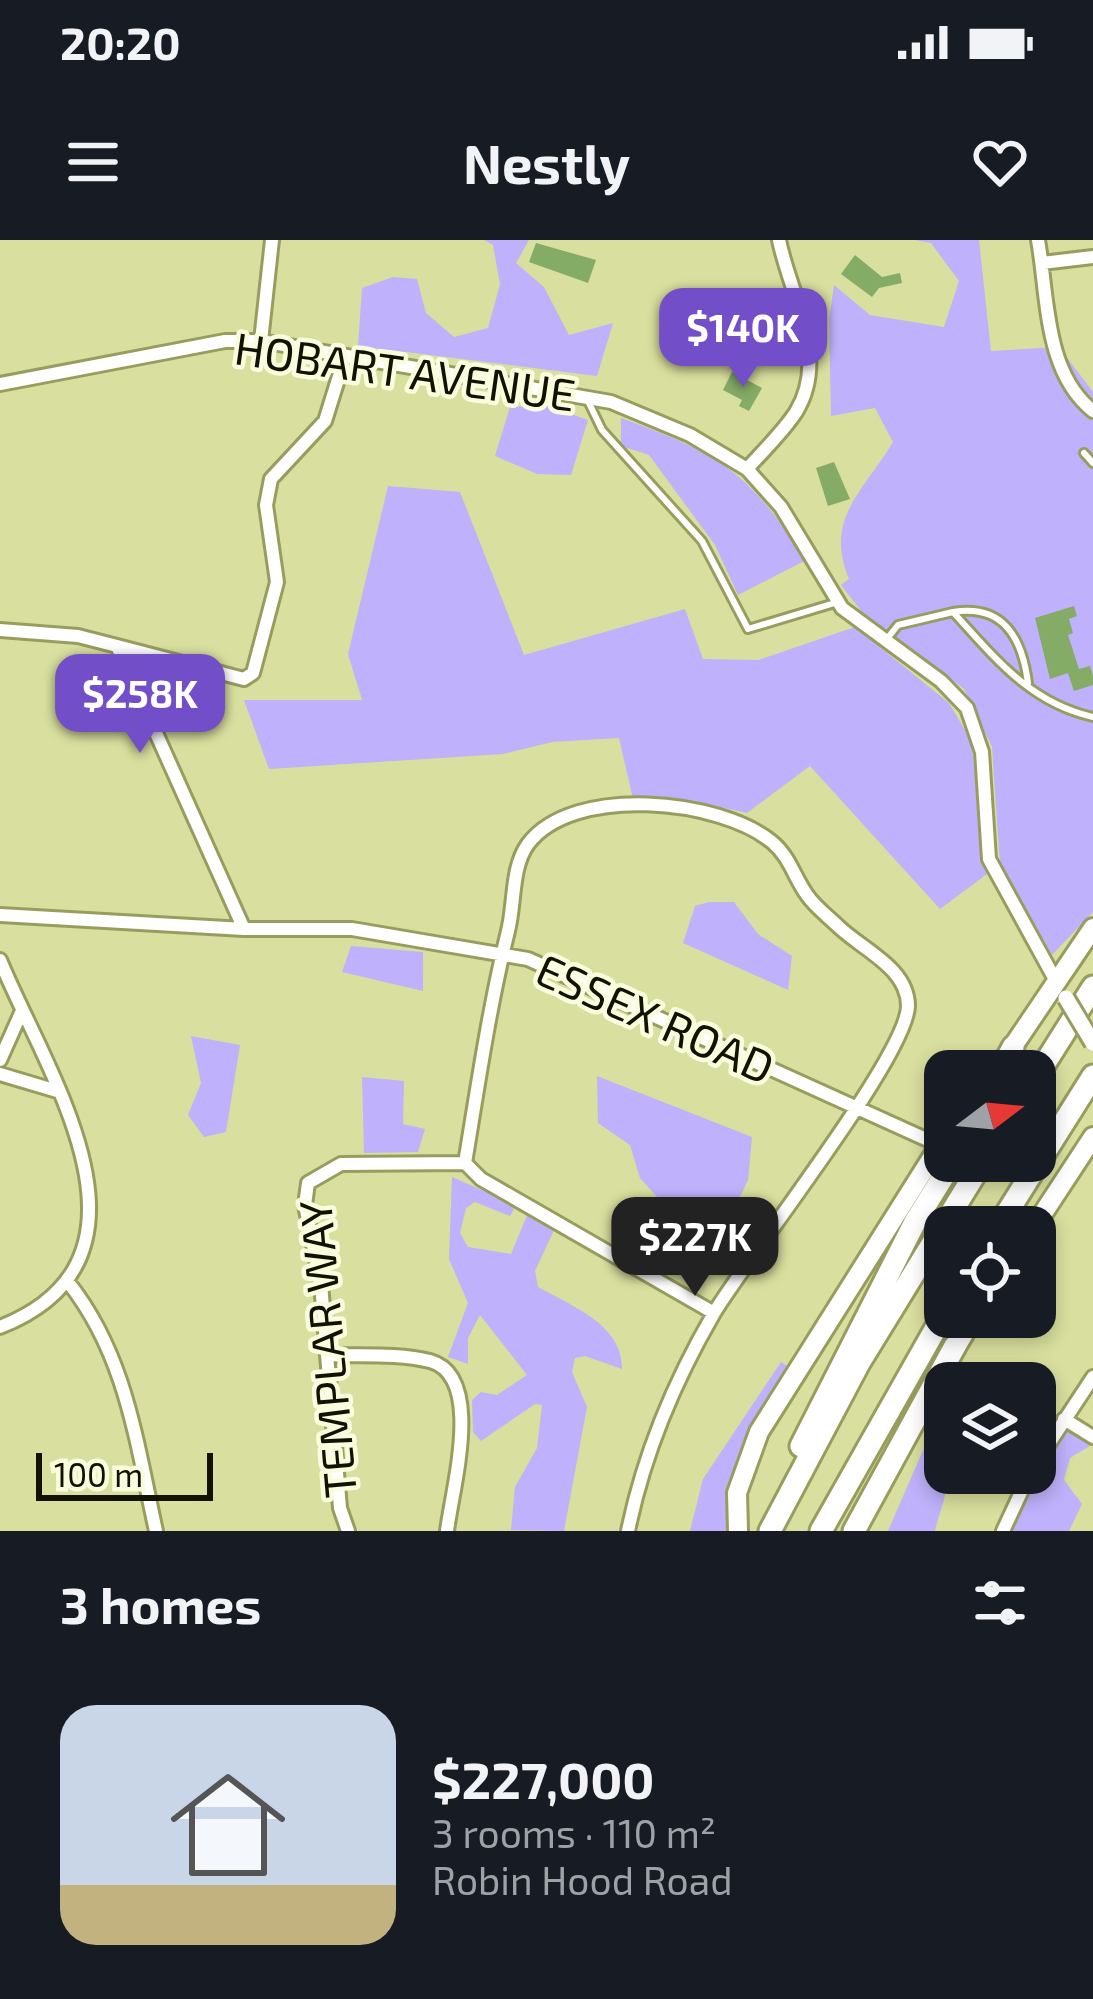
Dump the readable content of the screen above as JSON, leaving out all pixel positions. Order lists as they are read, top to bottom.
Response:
{
  "streets": {
    "street": ["HOBART AVENUE", "ESSEX ROAD", "TEMPLAR WAY"]
  },
  "scale_bar": "100 m",
  "north": "right",
  "page": {
    "status": "20:20",
    "header": "Nestly",
    "price": ["$140K", "$258K", "$227K"],
    "scale": "100 m",
    "heading": "3 homes",
    "list": [
      {
        "name": "$227,000",
        "note": "3 rooms · 110 m² · Robin Hood Road"
      }
    ]
  }
}
